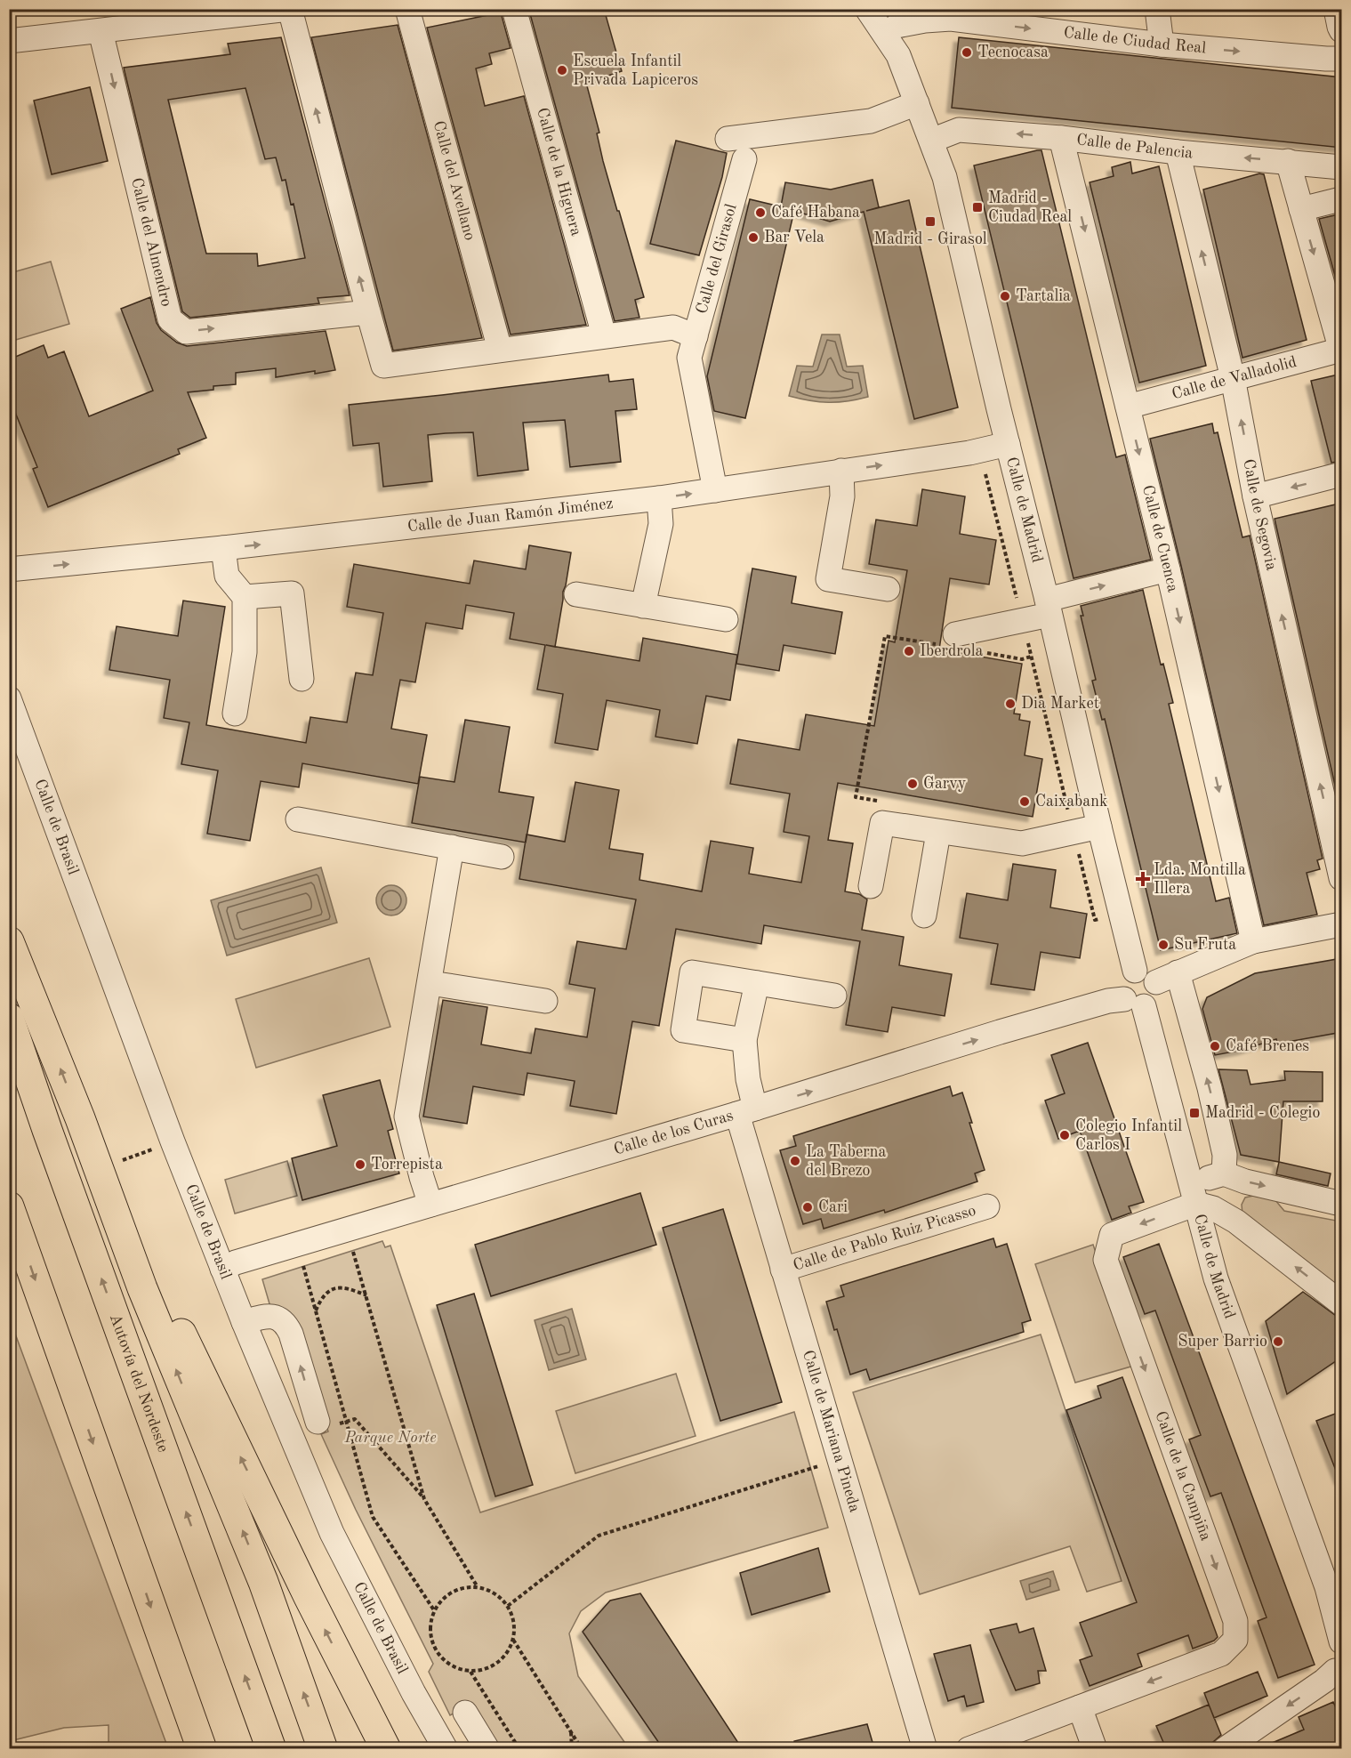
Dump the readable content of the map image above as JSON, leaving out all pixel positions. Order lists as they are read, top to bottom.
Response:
{
  "streets": {
    "highway": ["Autovía del Nordeste"],
    "street": [
      "Calle de Ciudad Real",
      "Calle de Palencia",
      "Calle de la Higuera",
      "Calle del Avellano",
      "Calle del Almendro",
      "Calle del Girasol",
      "Calle de Valladolid",
      "Calle de Madrid",
      "Calle de Segovia",
      "Calle de Juan Ramón Jiménez",
      "Calle de Cuenca",
      "Calle de Brasil",
      "Calle de los Curas",
      "Calle de Pablo Ruiz Picasso",
      "Calle de Mariana Pineda",
      "Calle de la Campiña"
    ]
  },
  "crossings": [
    ["Calle de Ciudad Real", "Calle de Madrid"],
    ["Calle de Palencia", "Calle de Madrid"],
    ["Calle de Palencia", "Calle de Segovia"],
    ["Calle de Palencia", "Calle de Cuenca"],
    ["Calle de Valladolid", "Calle de Segovia"],
    ["Calle de Valladolid", "Calle de Cuenca"],
    ["Calle de Madrid", "Calle de Juan Ramón Jiménez"],
    ["Calle de Madrid", "Calle de los Curas"],
    ["Calle de Madrid", "Calle de la Campiña"],
    ["Calle de Brasil", "Calle de los Curas"],
    ["Calle de los Curas", "Calle de Mariana Pineda"],
    ["Calle de Pablo Ruiz Picasso", "Calle de Mariana Pineda"]
  ],
  "one_way": [
    "Calle de Ciudad Real",
    "Calle de Palencia",
    "Calle de Segovia",
    "Calle de Cuenca"
  ],
  "parks": ["Parque Norte"],
  "places": {
    "other": [
      "Tecnocasa",
      "Escuela Infantil Privada Lapiceros",
      "Café Habana",
      "Bar Vela",
      "Tartalia",
      "Iberdrola",
      "Dia Market",
      "Garvy",
      "Caixabank",
      "Su Fruta",
      "Café Brenes",
      "Colegio Infantil Carlos I",
      "La Taberna del Brezo",
      "Torrepista",
      "Cari",
      "Super Barrio"
    ],
    "transit": ["Madrid - Ciudad Real", "Madrid - Girasol", "Madrid - Colegio"],
    "health": ["Lda. Montilla Illera"]
  }
}
